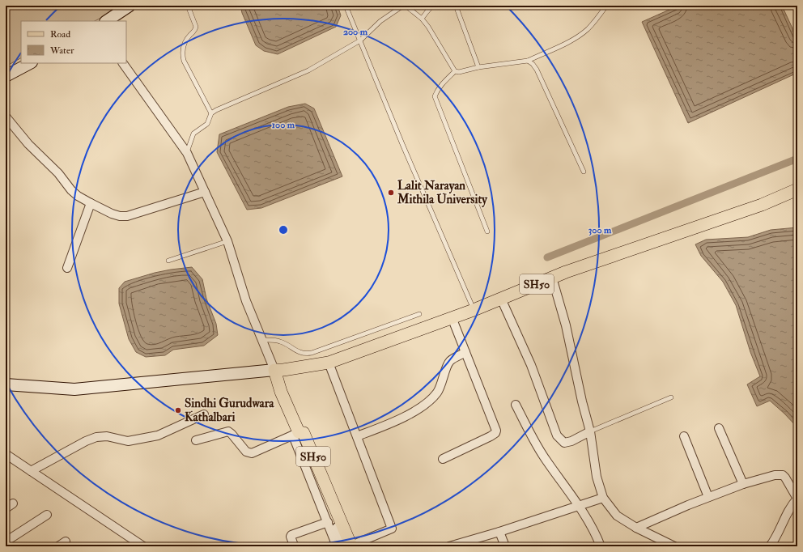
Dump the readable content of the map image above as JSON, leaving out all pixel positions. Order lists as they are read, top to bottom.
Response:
{
  "streets": {
    "main road": ["SH50"]
  },
  "places": ["Lalit Narayan Mithila University", "Sindhi Gurudwara Kathalbari"],
  "legend": ["Road", "Water"],
  "rings": ["200 m", "100 m", "300 m"]
}
